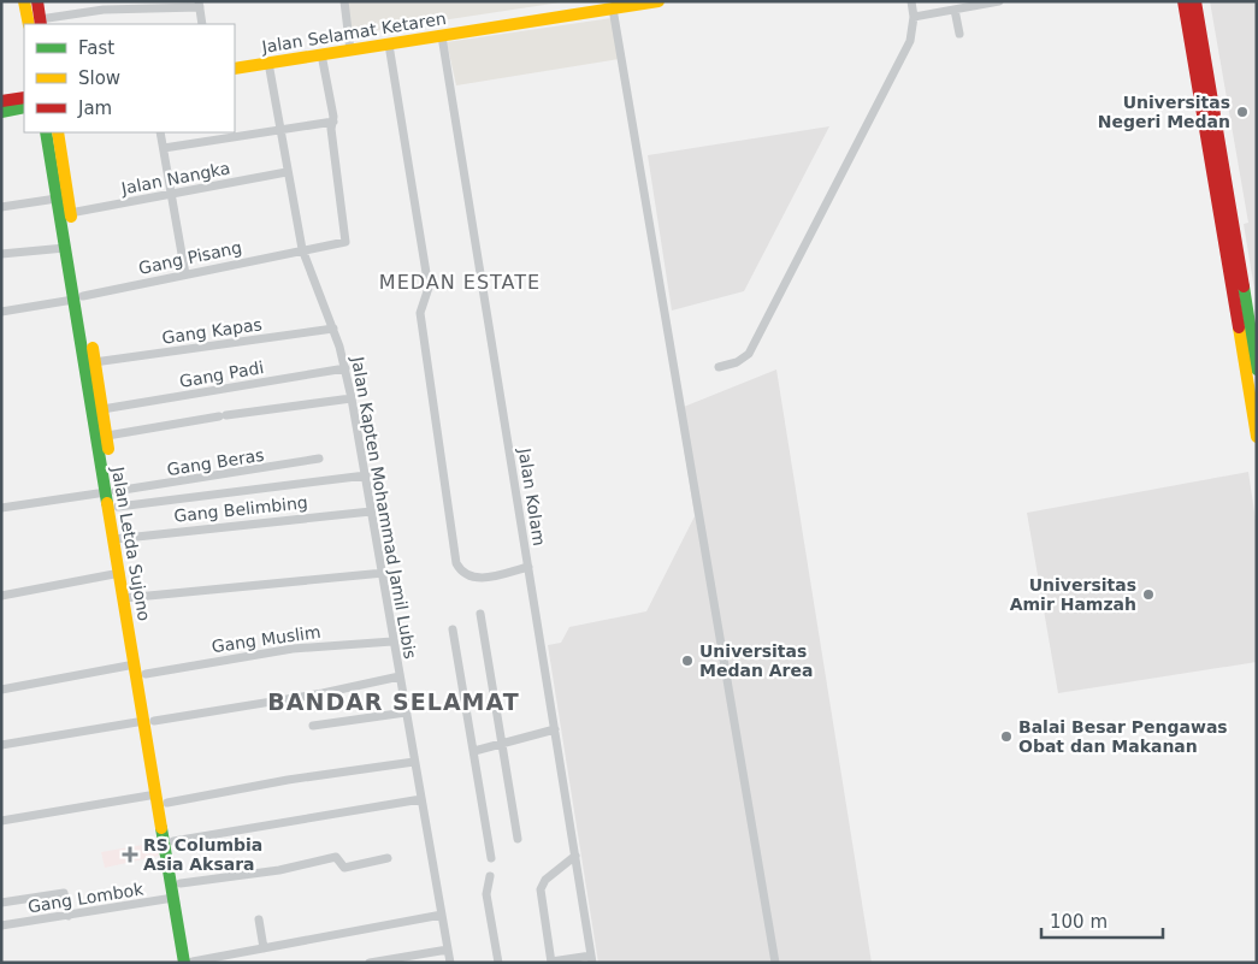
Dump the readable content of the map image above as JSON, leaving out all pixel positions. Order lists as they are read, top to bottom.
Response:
{
  "streets": {
    "main road": ["Jalan Selamat Ketaren", "Jalan Letda Sujono"],
    "street": [
      "Jalan Nangka",
      "Gang Pisang",
      "Gang Kapas",
      "Gang Padi",
      "Gang Beras",
      "Jalan Kolam",
      "Jalan Kapten Mohammad Jamil Lubis",
      "Gang Belimbing",
      "Gang Muslim",
      "Gang Lombok"
    ]
  },
  "crossings": [
    ["Jalan Selamat Ketaren", "Jalan Kolam"],
    ["Jalan Selamat Ketaren", "Jalan Kapten Mohammad Jamil Lubis"],
    ["Jalan Nangka", "Jalan Kapten Mohammad Jamil Lubis"],
    ["Jalan Nangka", "Jalan Letda Sujono"],
    ["Gang Pisang", "Jalan Kapten Mohammad Jamil Lubis"],
    ["Gang Pisang", "Jalan Letda Sujono"],
    ["Gang Kapas", "Jalan Kapten Mohammad Jamil Lubis"],
    ["Gang Kapas", "Jalan Letda Sujono"],
    ["Gang Padi", "Jalan Kapten Mohammad Jamil Lubis"],
    ["Gang Padi", "Jalan Letda Sujono"],
    ["Gang Beras", "Jalan Letda Sujono"],
    ["Jalan Kapten Mohammad Jamil Lubis", "Gang Belimbing"],
    ["Jalan Kapten Mohammad Jamil Lubis", "Gang Muslim"],
    ["Gang Belimbing", "Jalan Letda Sujono"],
    ["Jalan Letda Sujono", "Gang Muslim"],
    ["Jalan Letda Sujono", "Gang Lombok"]
  ],
  "districts": ["MEDAN ESTATE", "BANDAR SELAMAT"],
  "places": {
    "other": [
      "Universitas Negeri Medan",
      "Universitas Amir Hamzah",
      "Universitas Medan Area",
      "Balai Besar Pengawas Obat dan Makanan"
    ],
    "health": ["RS Columbia Asia Aksara"]
  },
  "legend": ["Fast", "Slow", "Jam"],
  "scale_bar": "100 m"
}
